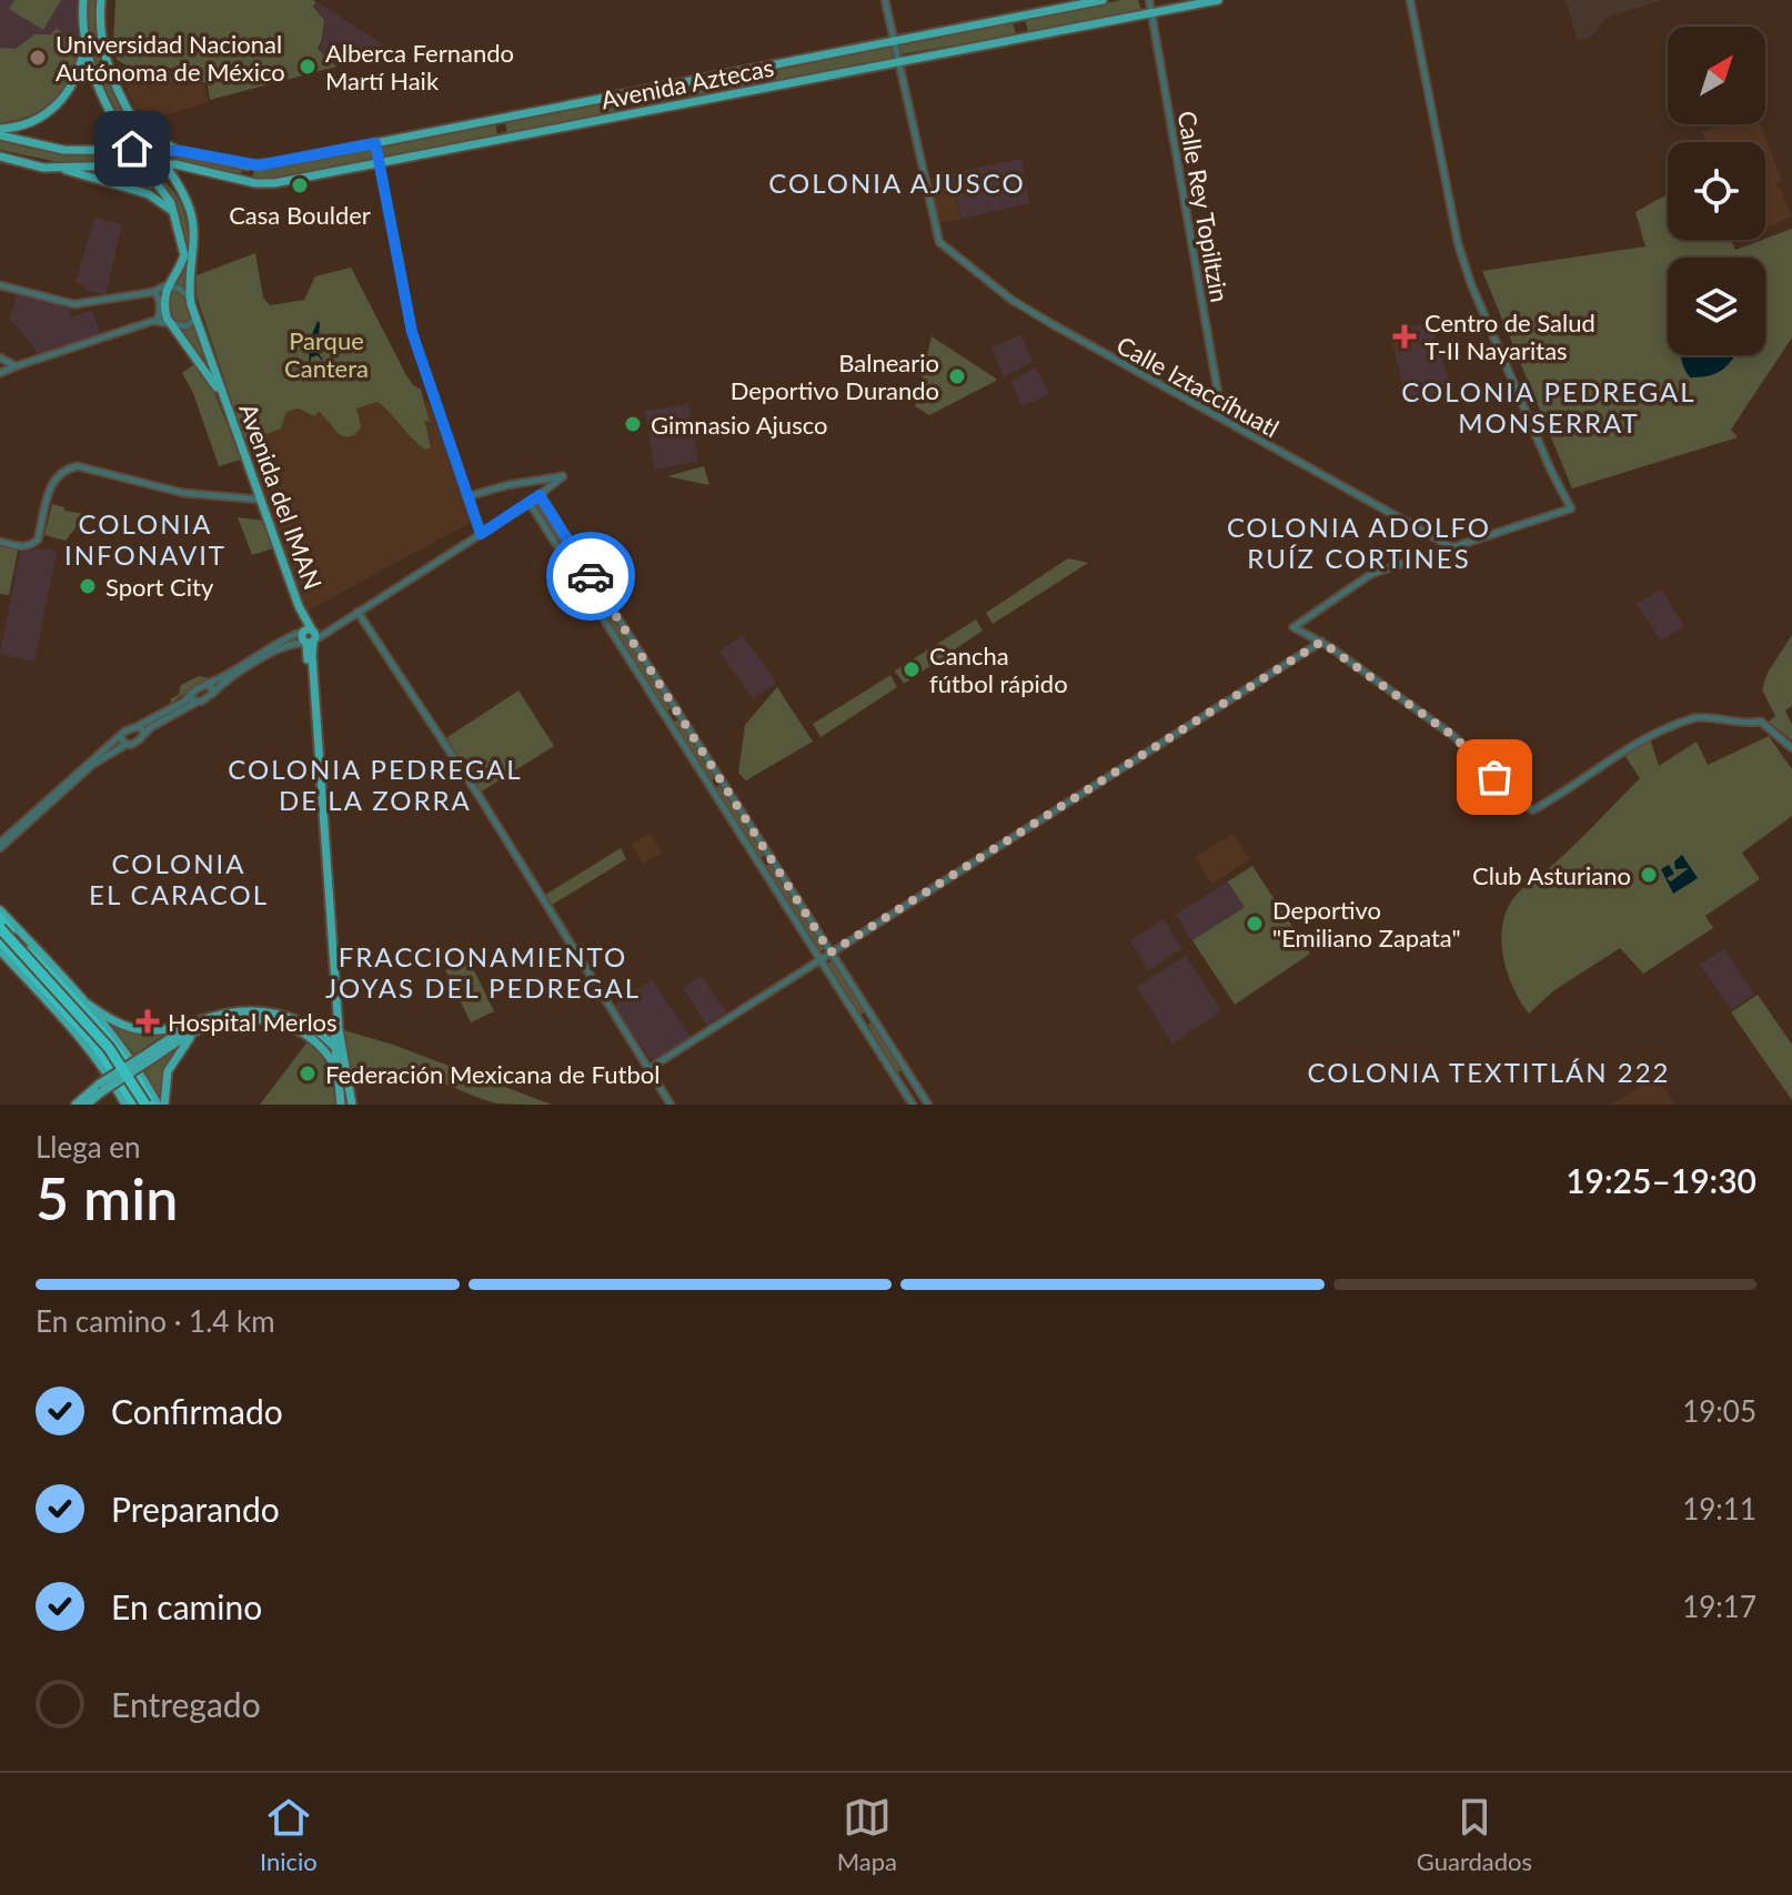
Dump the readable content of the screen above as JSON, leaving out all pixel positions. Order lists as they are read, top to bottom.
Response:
{
  "streets": {
    "main road": ["Avenida Aztecas", "Avenida del IMAN"],
    "street": ["Calle Rey Topiltzin", "Calle Iztaccíhuatl"]
  },
  "crossings": [
    ["Avenida Aztecas", "Calle Rey Topiltzin"],
    ["Avenida Aztecas", "Calle Iztaccíhuatl"],
    ["Avenida Aztecas", "Avenida del IMAN"],
    ["Calle Rey Topiltzin", "Calle Iztaccíhuatl"]
  ],
  "districts": [
    "COLONIA AJUSCO",
    "COLONIA PEDREGAL MONSERRAT",
    "COLONIA INFONAVIT",
    "COLONIA ADOLFO RUÍZ CORTINES",
    "COLONIA PEDREGAL DE LA ZORRA",
    "COLONIA EL CARACOL",
    "FRACCIONAMIENTO JOYAS DEL PEDREGAL",
    "COLONIA TEXTITLÁN 222"
  ],
  "parks": ["Parque Cantera"],
  "places": {
    "other": [
      "Universidad Nacional Autónoma de México",
      "Alberca Fernando Martí Haik",
      "Casa Boulder",
      "Balneario Deportivo Durando",
      "Gimnasio Ajusco",
      "Sport City",
      "Cancha fútbol rápido",
      "Club Asturiano",
      "Deportivo \"Emiliano Zapata\"",
      "Federación Mexicana de Futbol"
    ],
    "health": ["Centro de Salud T-II Nayaritas", "Hospital Merlos"]
  },
  "north": "top right",
  "page": {
    "heading": ["5 min", "Llega en", "19:25–19:30"],
    "bar": "En camino · 1.4 km",
    "list": [
      ["Confirmado", "19:05"],
      ["Preparando", "19:11"],
      ["En camino", "19:17"],
      "Entregado"
    ],
    "tabs": ["Inicio", "Mapa", "Guardados"]
  }
}
